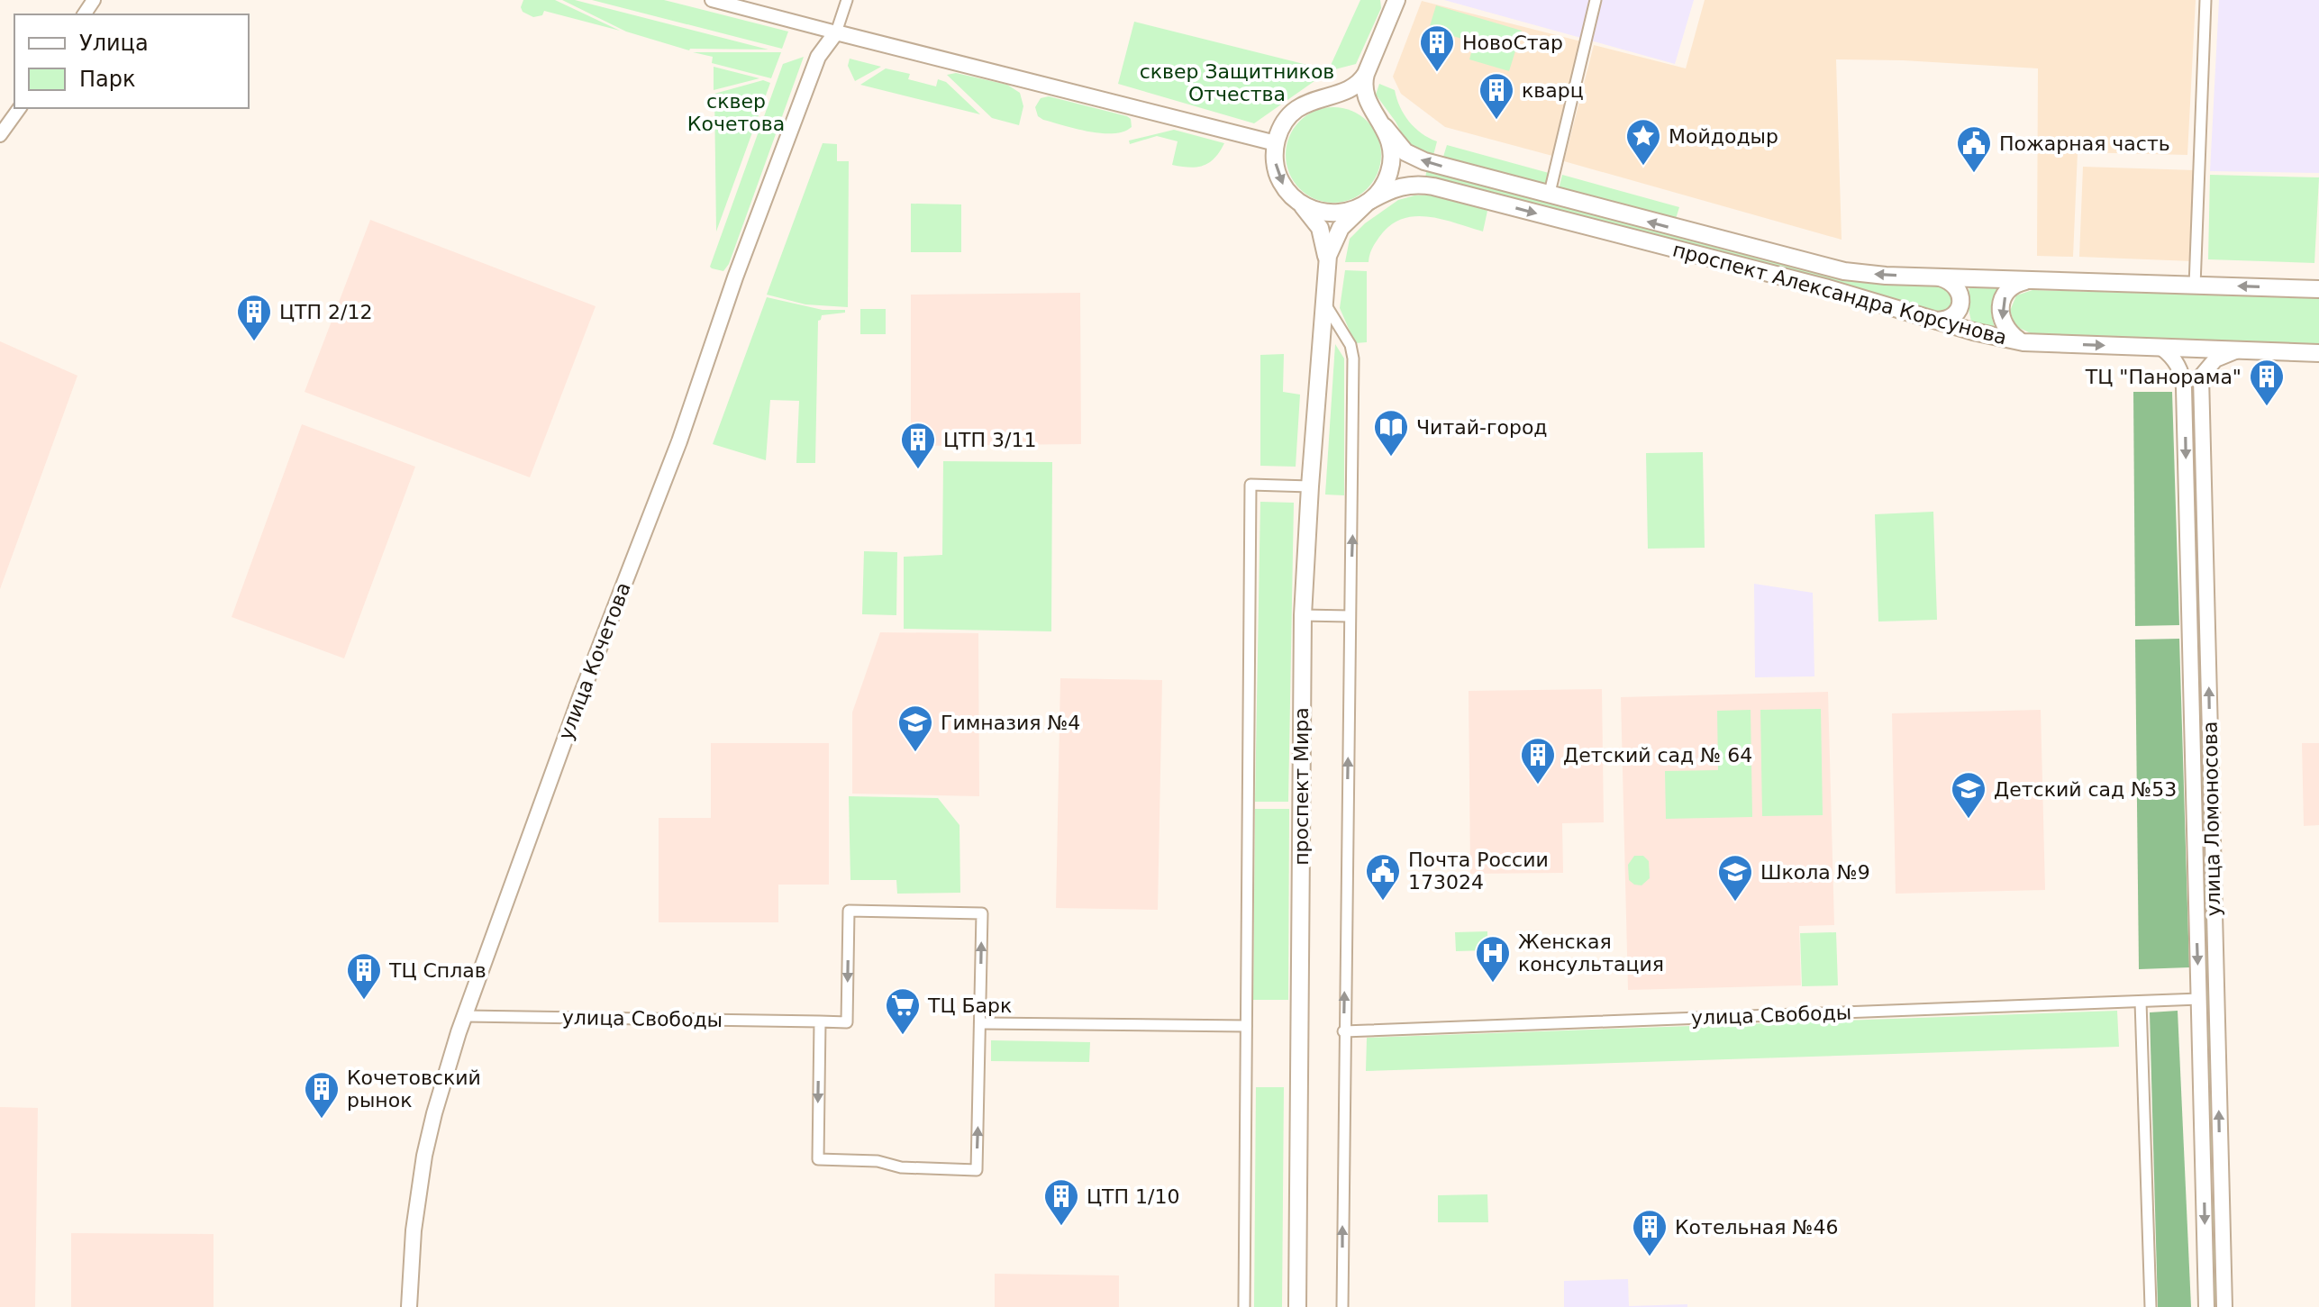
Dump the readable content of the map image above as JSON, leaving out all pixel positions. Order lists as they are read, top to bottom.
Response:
{
  "streets": {
    "main road": [
      "проспект Александра Корсунова",
      "улица Кочетова",
      "проспект Мира",
      "улица Ломоносова"
    ],
    "street": ["улица Свободы"]
  },
  "crossings": [
    ["проспект Александра Корсунова", "проспект Мира"],
    ["улица Кочетова", "улица Свободы"],
    ["улица Ломоносова", "улица Свободы"]
  ],
  "parks": ["сквер Защитников Отчества", "сквер Кочетова"],
  "places": {
    "building": [
      "НовоСтар",
      "кварц",
      "ЦТП 2/12",
      "ТЦ \"Панорама\"",
      "ЦТП 3/11",
      "Детский сад № 64",
      "ТЦ Сплав",
      "Кочетовский рынок",
      "ЦТП 1/10",
      "Котельная №46"
    ],
    "place": ["Мойдодыр"],
    "public building": ["Пожарная часть", "Почта России 173024"],
    "library": ["Читай-город"],
    "school or university": ["Гимназия №4", "Детский сад №53", "Школа №9"],
    "hospital": ["Женская консультация"],
    "supermarket": ["ТЦ Барк"]
  },
  "legend": ["Улица", "Парк"]
}
